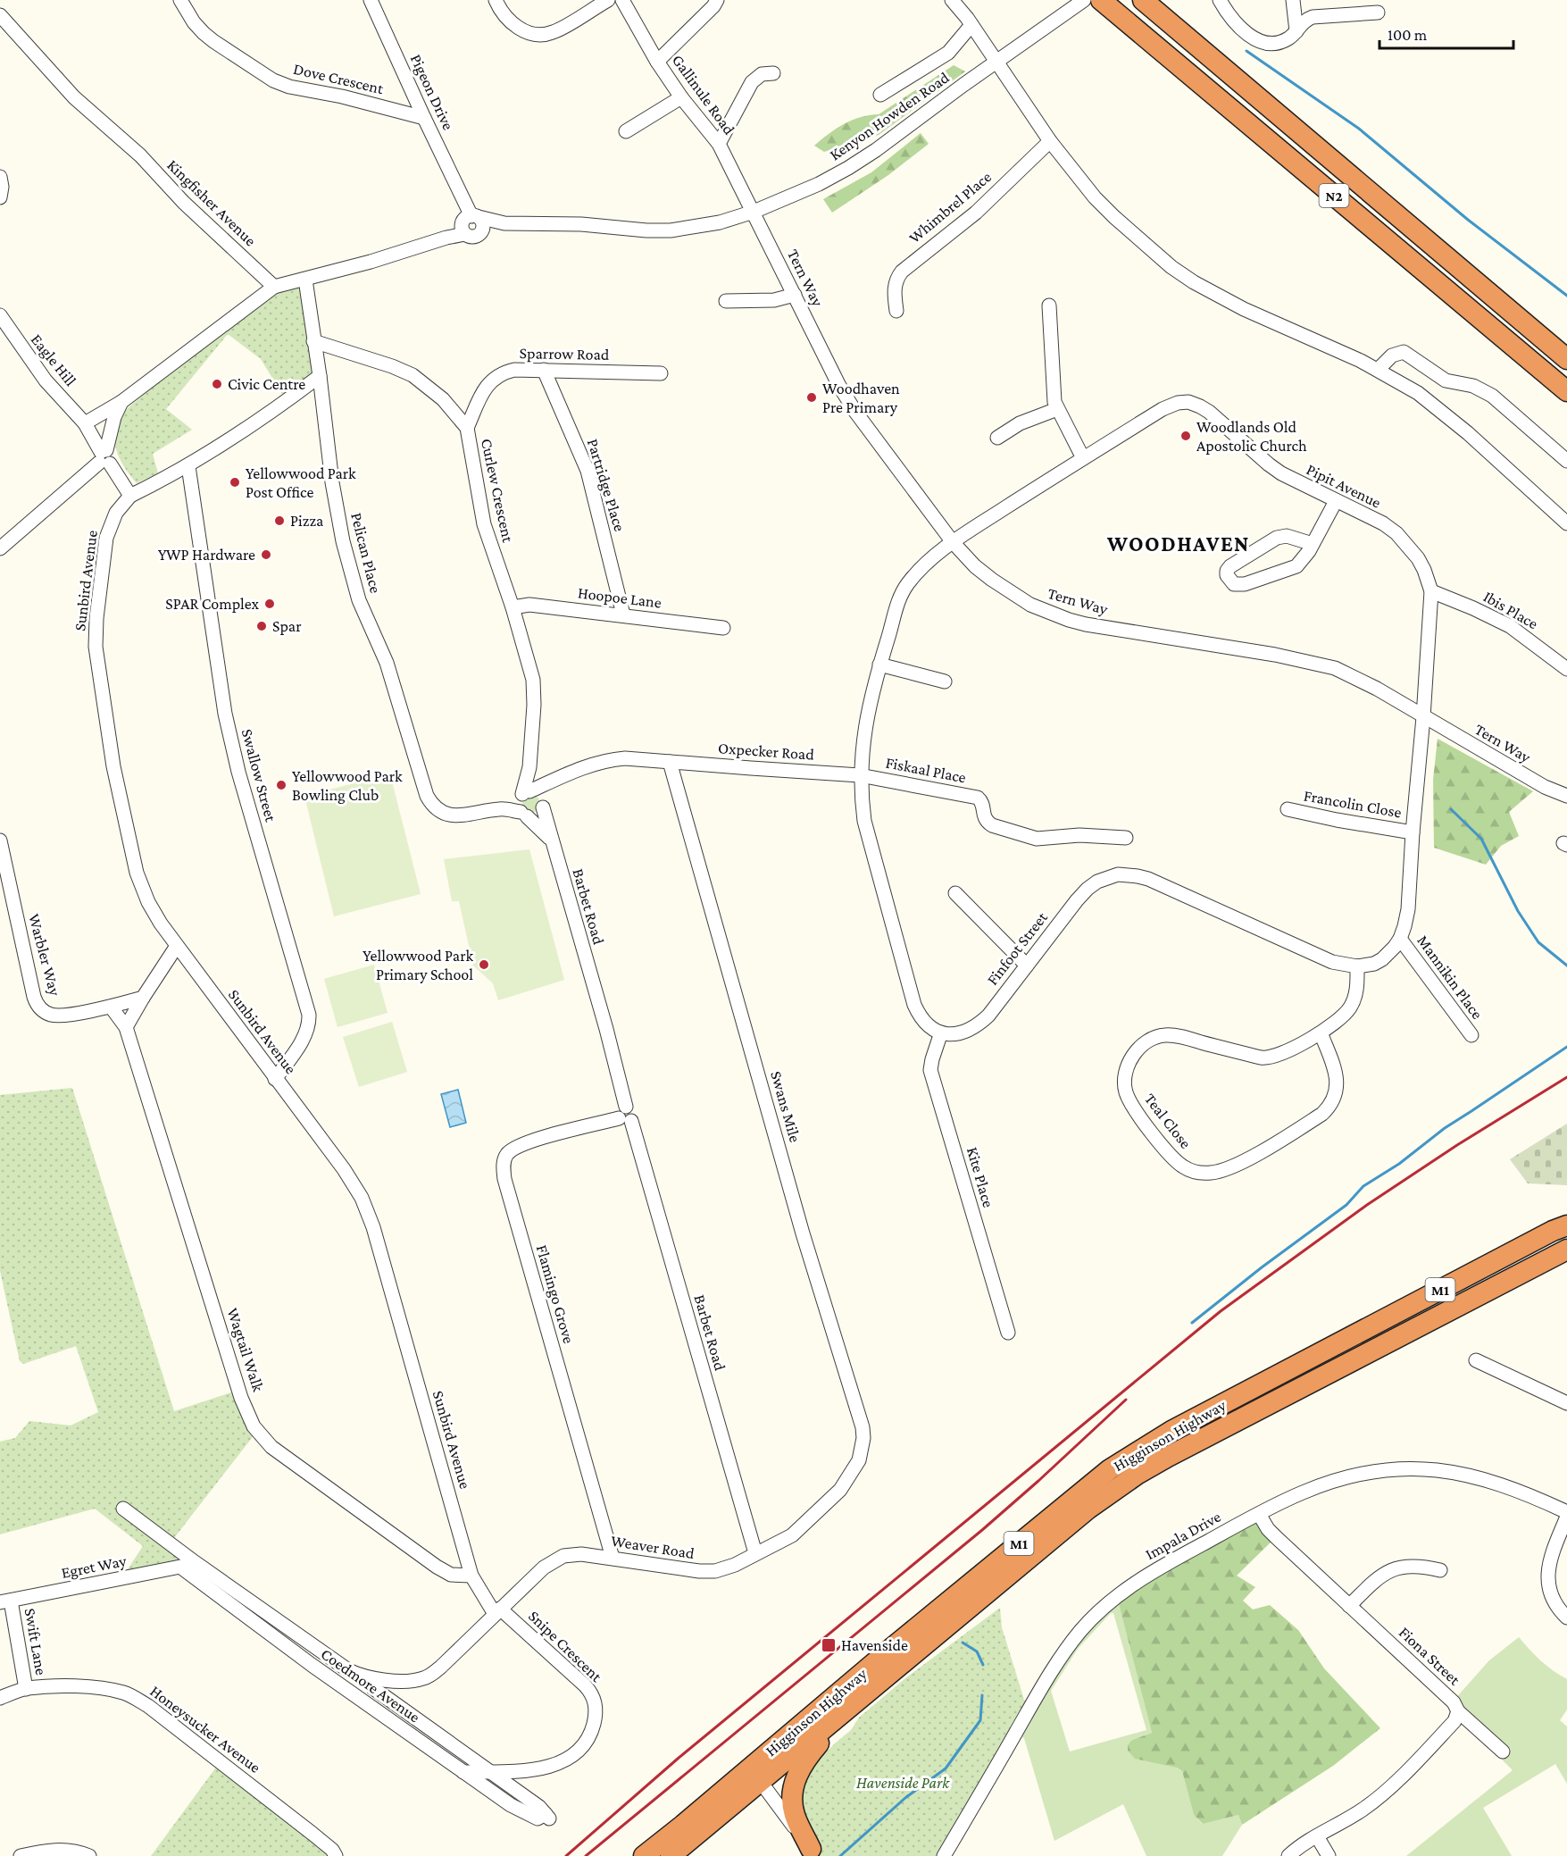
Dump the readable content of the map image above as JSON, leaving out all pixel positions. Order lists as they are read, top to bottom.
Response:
{
  "streets": {
    "highway": ["N2", "M1", "Higginson Highway"],
    "street": [
      "Dove Crescent",
      "Pigeon Drive",
      "Gallinule Road",
      "Kenyon Howden Road",
      "Kingfisher Avenue",
      "Whimbrel Place",
      "Tern Way",
      "Sparrow Road",
      "Eagle Hill",
      "Partridge Place",
      "Pipit Avenue",
      "Curlew Crescent",
      "Pelican Place",
      "Sunbird Avenue",
      "Hoopoe Lane",
      "Ibis Place",
      "Oxpecker Road",
      "Fiskaal Place",
      "Swallow Street",
      "Francolin Close",
      "Barbet Road",
      "Finfoot Street",
      "Warbler Way",
      "Mannikin Place",
      "Swans Mile",
      "Teal Close",
      "Kite Place",
      "Flamingo Grove",
      "Wagtail Walk",
      "Impala Drive",
      "Weaver Road",
      "Egret Way",
      "Swift Lane",
      "Snipe Crescent",
      "Fiona Street",
      "Coedmore Avenue",
      "Honeysucker Avenue"
    ]
  },
  "crossings": [
    ["Dove Crescent", "Pigeon Drive"],
    ["Pigeon Drive", "Kenyon Howden Road"],
    ["Gallinule Road", "Kenyon Howden Road"],
    ["Gallinule Road", "Tern Way"],
    ["Kenyon Howden Road", "Tern Way"],
    ["Tern Way", "Pipit Avenue"],
    ["Tern Way", "Finfoot Street"],
    ["Sparrow Road", "Partridge Place"],
    ["Sparrow Road", "Curlew Crescent"],
    ["Partridge Place", "Hoopoe Lane"],
    ["Pipit Avenue", "Ibis Place"],
    ["Pipit Avenue", "Finfoot Street"],
    ["Curlew Crescent", "Pelican Place"],
    ["Curlew Crescent", "Hoopoe Lane"],
    ["Curlew Crescent", "Oxpecker Road"],
    ["Curlew Crescent", "Barbet Road"],
    ["Sunbird Avenue", "Swallow Street"],
    ["Sunbird Avenue", "Wagtail Walk"],
    ["Sunbird Avenue", "Weaver Road"],
    ["Sunbird Avenue", "Snipe Crescent"],
    ["Oxpecker Road", "Fiskaal Place"],
    ["Oxpecker Road", "Barbet Road"],
    ["Oxpecker Road", "Swans Mile"],
    ["Francolin Close", "Finfoot Street"],
    ["Barbet Road", "Flamingo Grove"],
    ["Barbet Road", "Weaver Road"],
    ["Finfoot Street", "Mannikin Place"],
    ["Finfoot Street", "Teal Close"],
    ["Finfoot Street", "Kite Place"],
    ["Warbler Way", "Wagtail Walk"],
    ["Swans Mile", "Weaver Road"],
    ["Flamingo Grove", "Weaver Road"],
    ["Impala Drive", "Fiona Street"],
    ["Weaver Road", "Snipe Crescent"],
    ["Weaver Road", "Coedmore Avenue"],
    ["Egret Way", "Swift Lane"],
    ["Egret Way", "Coedmore Avenue"],
    ["Swift Lane", "Honeysucker Avenue"],
    ["Snipe Crescent", "Coedmore Avenue"]
  ],
  "districts": ["WOODHAVEN"],
  "parks": ["Havenside Park"],
  "places": {
    "other": [
      "Civic Centre",
      "Woodhaven Pre Primary",
      "Woodlands Old Apostolic Church",
      "Yellowwood Park Post Office",
      "Pizza",
      "YWP Hardware",
      "SPAR Complex",
      "Spar",
      "Yellowwood Park Bowling Club",
      "Yellowwood Park Primary School"
    ],
    "transit": ["Havenside"]
  },
  "scale_bar": "100 m"
}
